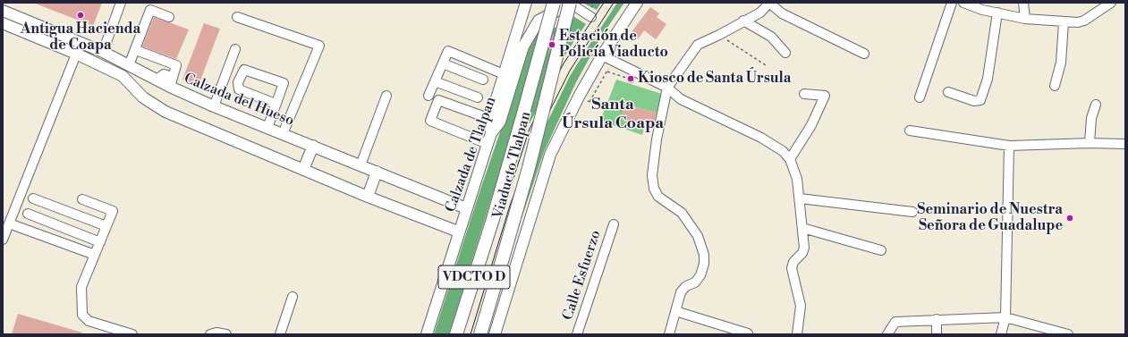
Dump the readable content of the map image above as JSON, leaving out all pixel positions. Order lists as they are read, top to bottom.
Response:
{
  "streets": {
    "highway": ["Viaducto Tlalpan", "VDCTO D"],
    "main road": ["Calzada del Hueso", "Calzada de Tlalpan"],
    "street": ["Calle Esfuerzo"]
  },
  "crossings": [
    ["Calzada del Hueso", "Calzada de Tlalpan"],
    ["Calzada de Tlalpan", "Viaducto Tlalpan"]
  ],
  "districts": ["Santa Úrsula Coapa"],
  "places": [
    "Antigua Hacienda de Coapa",
    "Estación de Policía Viaducto",
    "Kiosco de Santa Úrsula",
    "Seminario de Nuestra Señora de Guadalupe"
  ]
}
